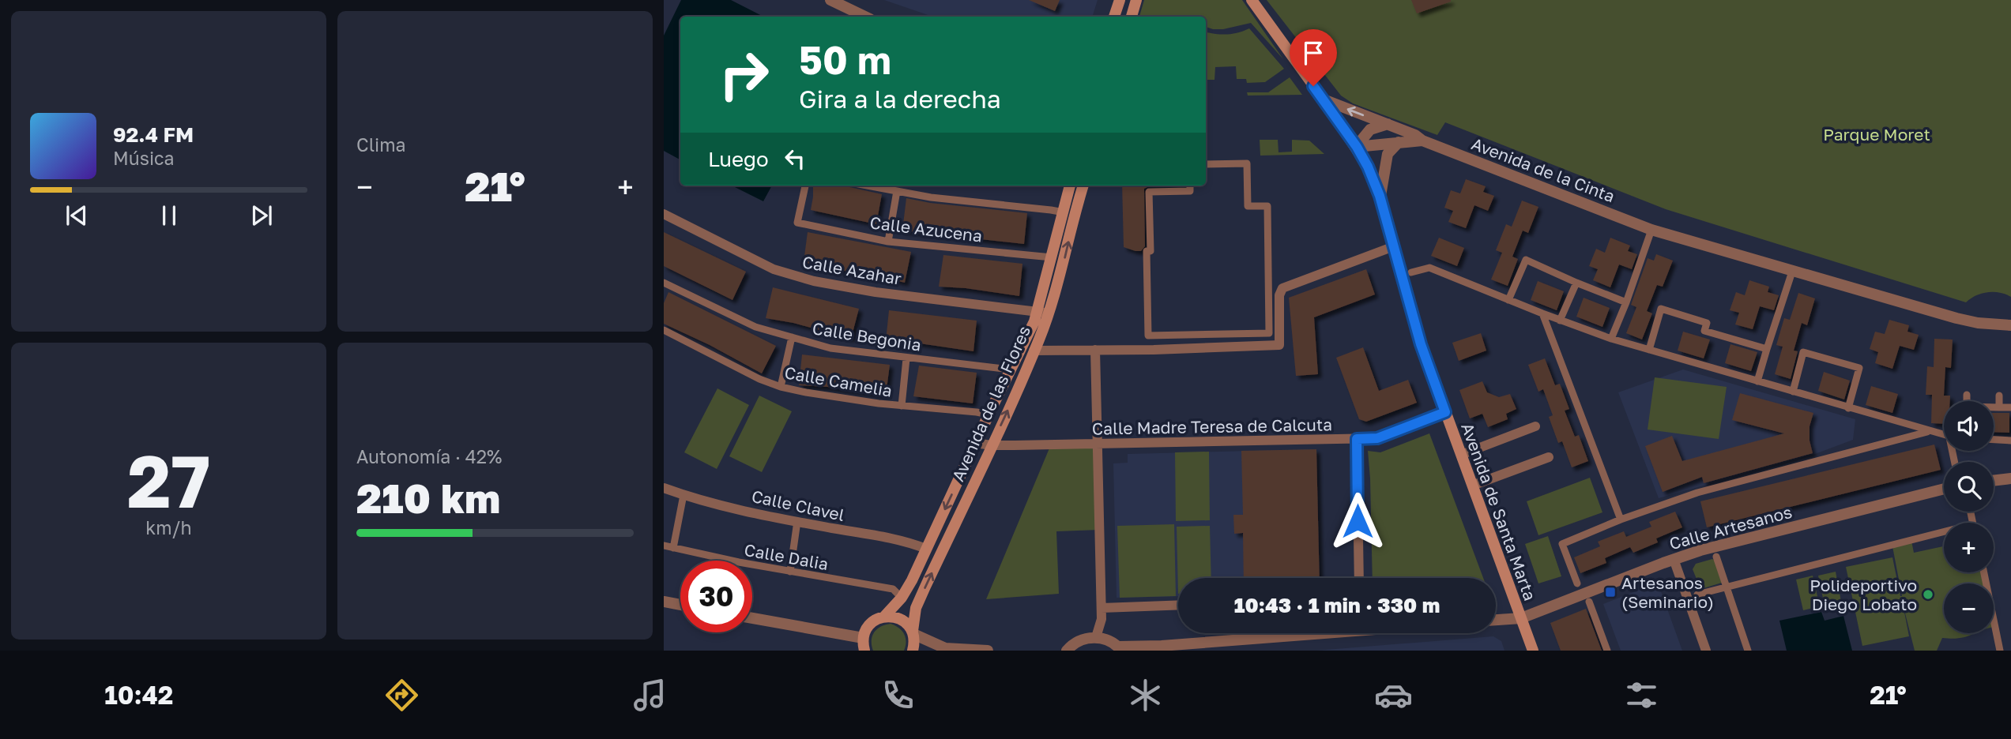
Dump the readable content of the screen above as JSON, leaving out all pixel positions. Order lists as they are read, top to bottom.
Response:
{
  "streets": {
    "main road": ["Avenida de las Flores", "Avenida de Santa Marta"],
    "street": [
      "Avenida de la Cinta",
      "Calle Azucena",
      "Calle Azahar",
      "Calle Begonia",
      "Calle Camelia",
      "Calle Madre Teresa de Calcuta",
      "Calle Clavel",
      "Calle Artesanos",
      "Calle Dalia"
    ]
  },
  "crossings": [
    ["Avenida de la Cinta", "Avenida de Santa Marta"],
    ["Calle Azucena", "Avenida de las Flores"],
    ["Calle Azahar", "Avenida de las Flores"],
    ["Calle Begonia", "Avenida de las Flores"],
    ["Calle Camelia", "Avenida de las Flores"],
    ["Avenida de las Flores", "Calle Madre Teresa de Calcuta"],
    ["Avenida de las Flores", "Calle Clavel"],
    ["Avenida de las Flores", "Calle Dalia"],
    ["Calle Madre Teresa de Calcuta", "Avenida de Santa Marta"],
    ["Avenida de Santa Marta", "Calle Artesanos"]
  ],
  "parks": ["Parque Moret"],
  "places": {
    "transit": ["Artesanos (Seminario)"],
    "other": ["Polideportivo Diego Lobato"]
  },
  "page": {
    "tile": [
      "Clima",
      ["27", "km/h"],
      ["Autonomía · 42%", "210 km"]
    ],
    "turn": ["50 m", "Gira a la derecha"],
    "song": ["92.4 FM", "Música"],
    "then": "Luego",
    "heat": ["−", "21°", "+"],
    "map_buttons": ["+", "−"],
    "limit": "30",
    "trip": "10:43 · 1 min · 330 m",
    "tabs": ["10:42", "21°"]
  }
}
